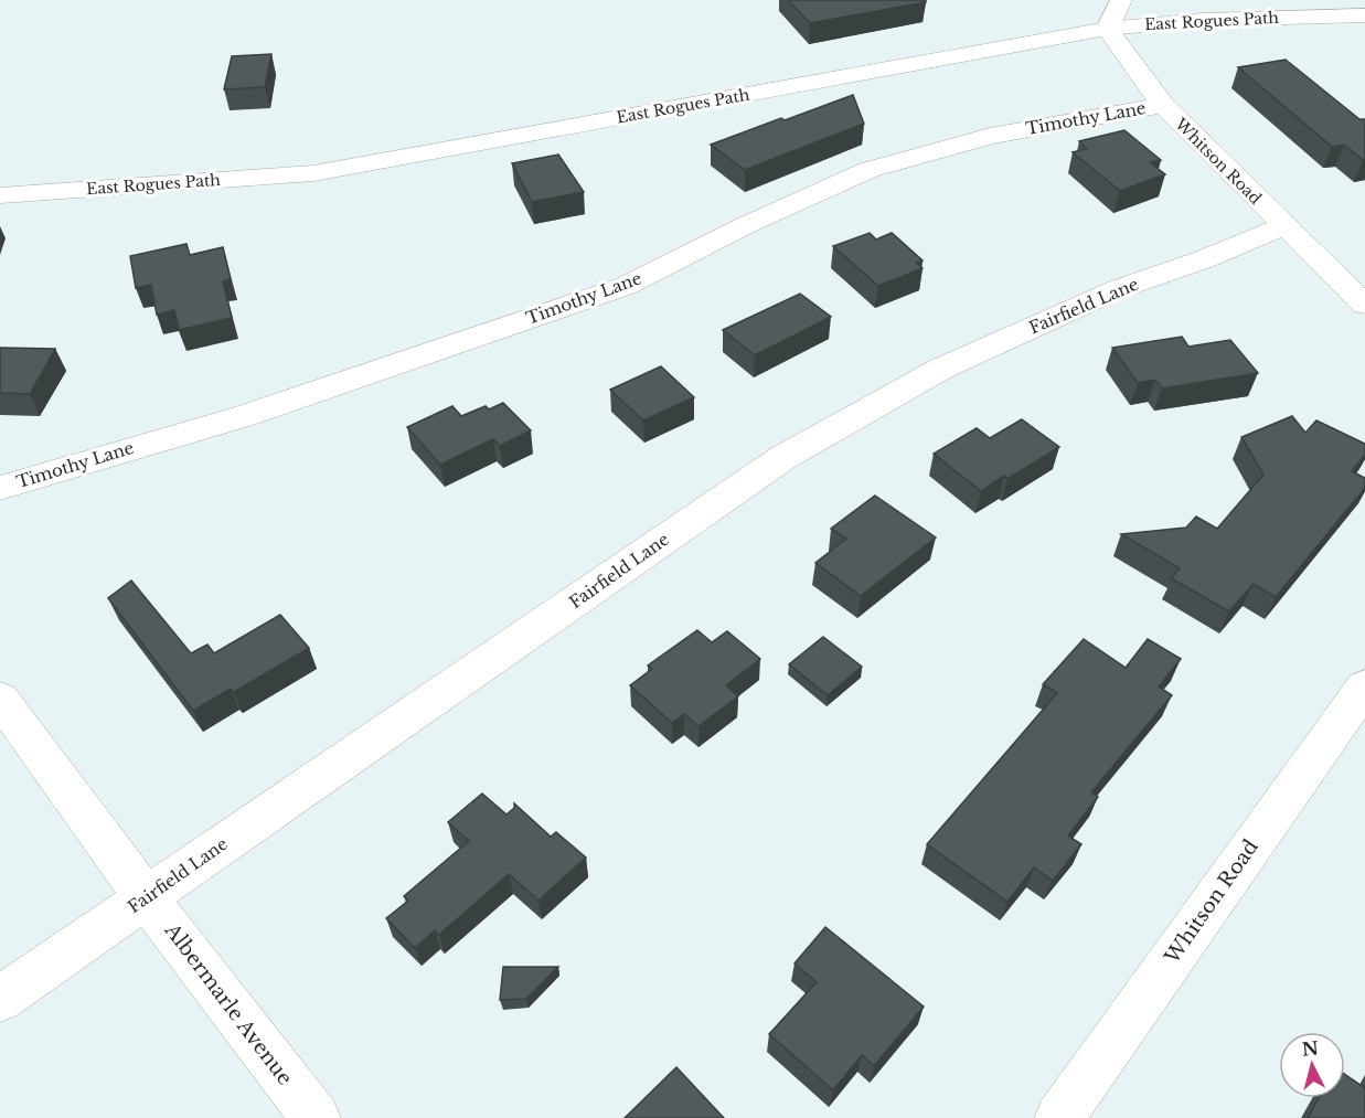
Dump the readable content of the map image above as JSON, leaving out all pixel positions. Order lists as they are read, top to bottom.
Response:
{
  "streets": {
    "street": [
      "East Rogues Path",
      "Timothy Lane",
      "Whitson Road",
      "Fairfield Lane",
      "Albermarle Avenue"
    ]
  },
  "crossings": [
    ["East Rogues Path", "Whitson Road"],
    ["Timothy Lane", "Whitson Road"],
    ["Whitson Road", "Fairfield Lane"],
    ["Fairfield Lane", "Albermarle Avenue"]
  ],
  "north": "top"
}
